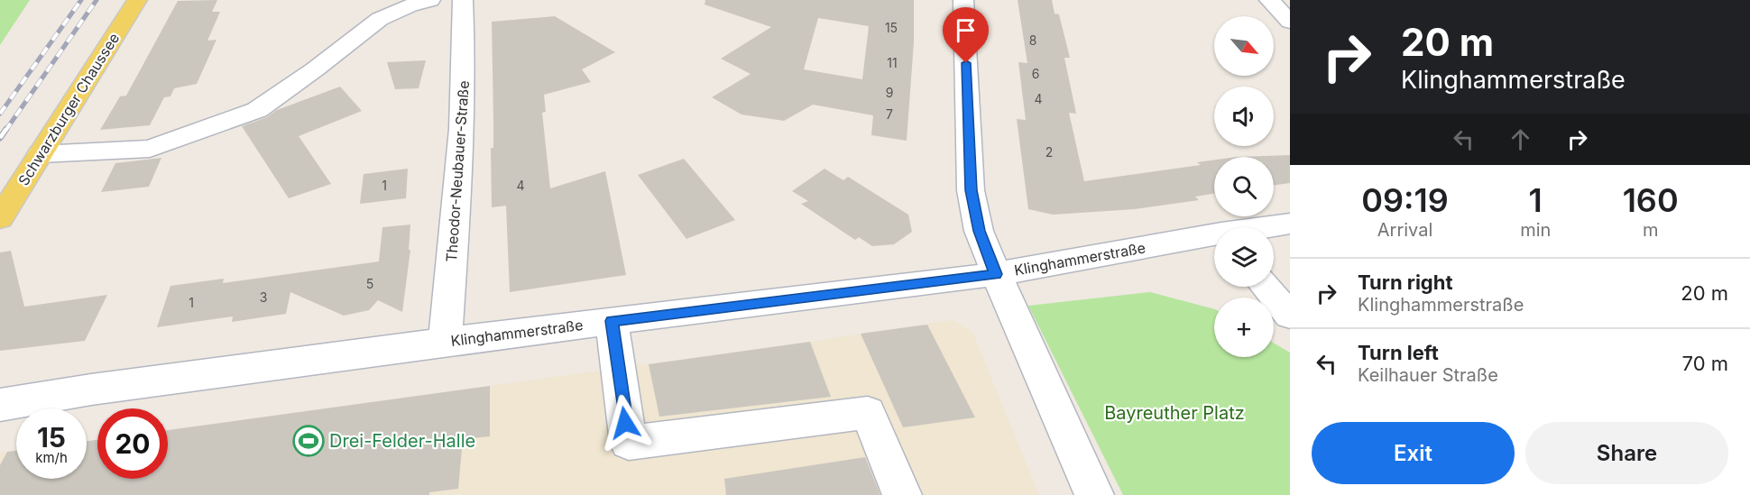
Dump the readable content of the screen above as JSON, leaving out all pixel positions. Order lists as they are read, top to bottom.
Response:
{
  "streets": {
    "main road": ["Schwarzburger Chaussee"],
    "street": ["Theodor-Neubauer-Straße", "Klinghammerstraße"]
  },
  "crossings": [
    ["Theodor-Neubauer-Straße", "Klinghammerstraße"]
  ],
  "parks": ["Bayreuther Platz"],
  "places": {
    "sports": ["Drei-Felder-Halle"]
  },
  "house_numbers": [
    "15",
    "8",
    "11",
    "6",
    "9",
    "4",
    "7",
    "2",
    "1",
    "4",
    "5",
    "3",
    "1"
  ],
  "north": "bottom right",
  "page": {
    "turn": ["20 m", "Klinghammerstraße"],
    "map_buttons": "+",
    "eta": [
      "09:19",
      "Arrival",
      "1",
      "min",
      "160",
      "m"
    ],
    "list": [
      {
        "name": "Turn right",
        "note": "Klinghammerstraße",
        "value": "20 m"
      },
      {
        "name": "Turn left",
        "note": "Keilhauer Straße",
        "value": "70 m"
      }
    ],
    "speed": "15 km/h",
    "limit": "20",
    "buttons": ["Exit", "Share"]
  }
}
